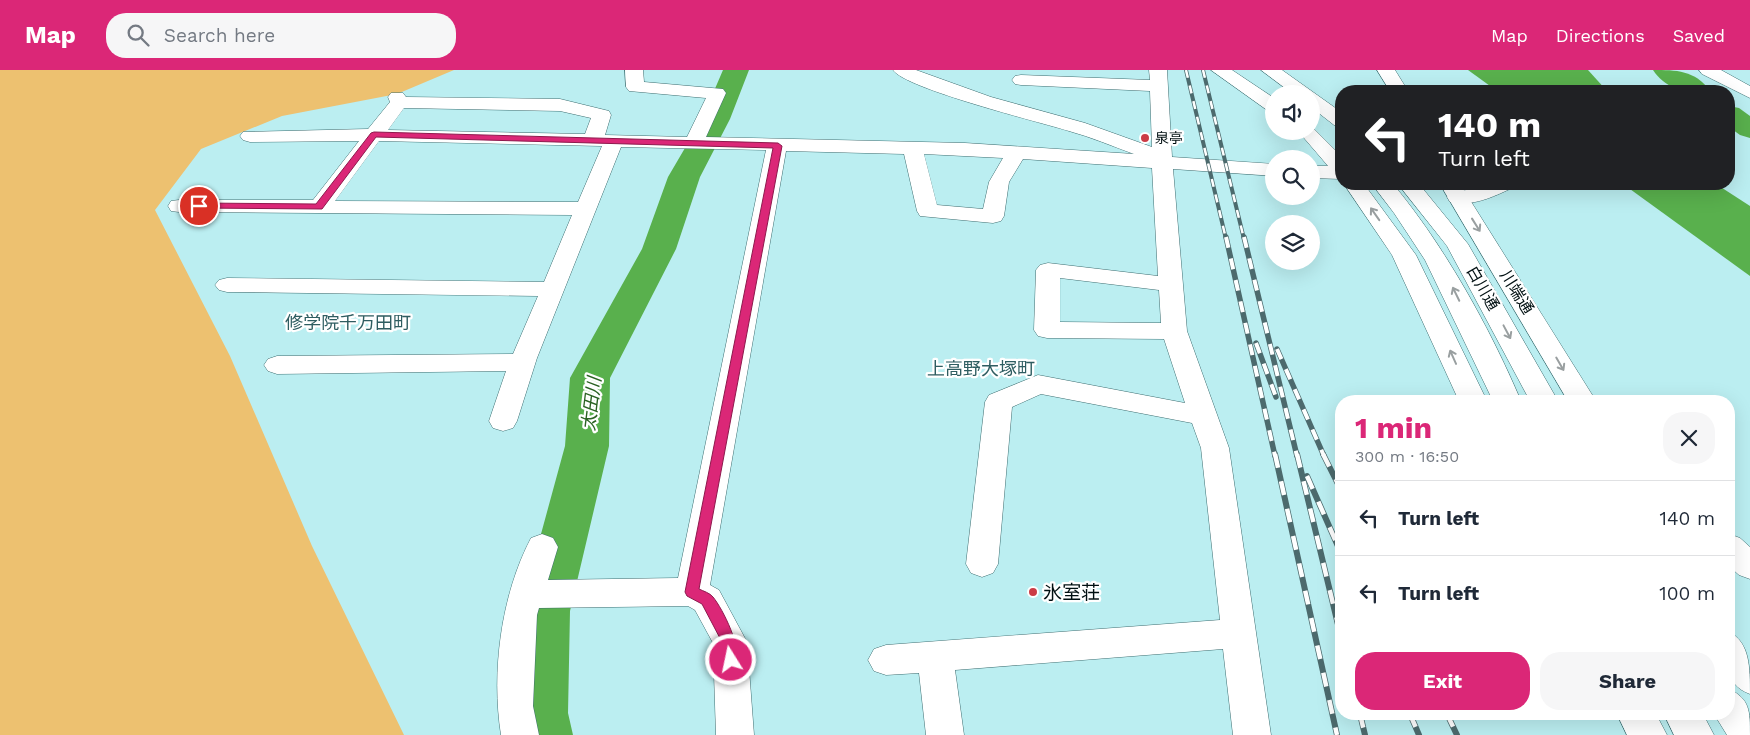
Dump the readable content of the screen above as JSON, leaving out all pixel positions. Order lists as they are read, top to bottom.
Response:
{
  "streets": {
    "main road": ["白川通", "川端通"]
  },
  "districts": ["修学院千万田町", "上高野大塚町"],
  "water": ["太田川"],
  "places": ["泉亭", "氷室荘"],
  "page": {
    "header": "Map",
    "search": "Search here",
    "nav": ["Map", "Directions", "Saved"],
    "turn": ["140 m", "Turn left"],
    "heading": ["1 min", "300 m · 16:50"],
    "list": [
      {
        "name": "Turn left",
        "value": "140 m"
      },
      {
        "name": "Turn left",
        "value": "100 m"
      }
    ],
    "buttons": ["Exit", "Share"]
  }
}
